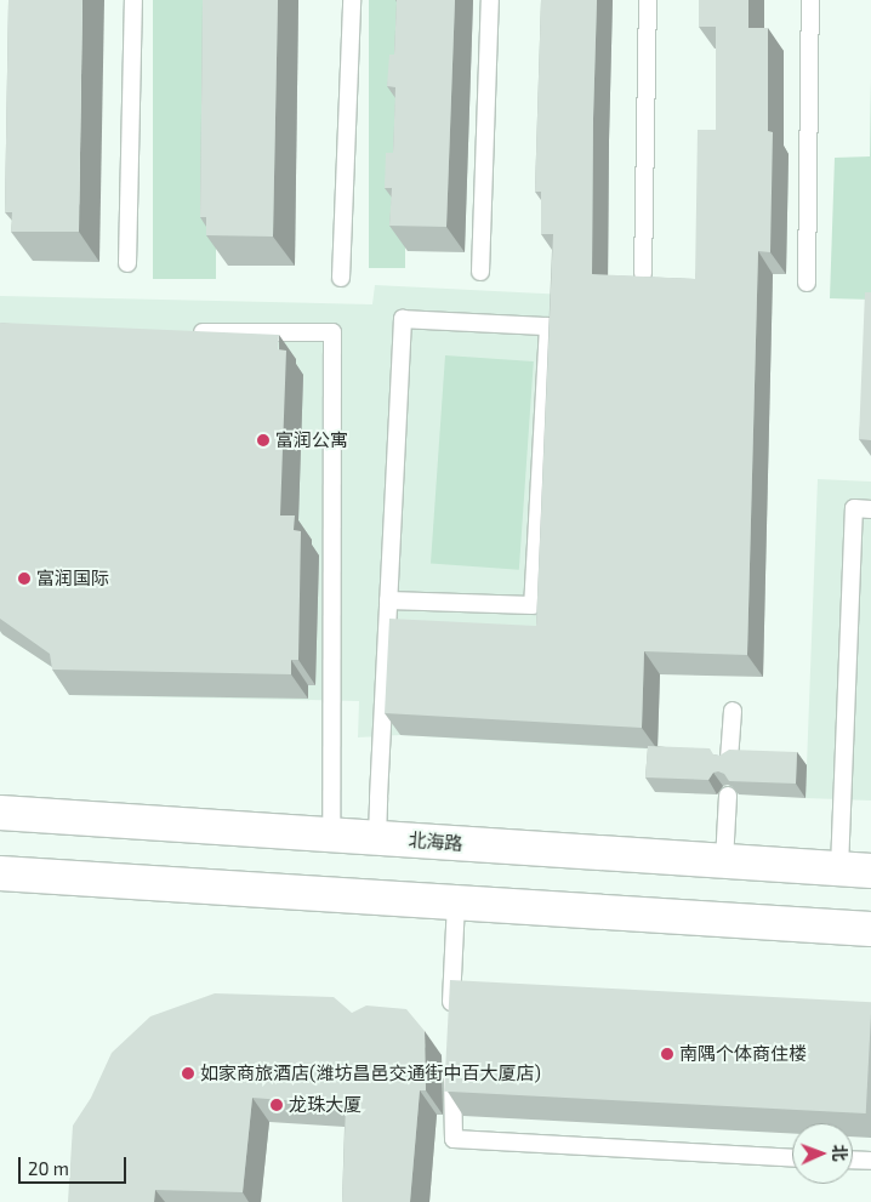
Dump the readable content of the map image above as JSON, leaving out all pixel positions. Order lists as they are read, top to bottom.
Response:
{
  "streets": {
    "main road": ["北海路"]
  },
  "places": [
    "富润公寓",
    "富润国际",
    "南隅个体商住楼",
    "如家商旅酒店(潍坊昌邑交通街中百大厦店)",
    "龙珠大厦"
  ],
  "scale_bar": "20 m",
  "north": "right"
}
